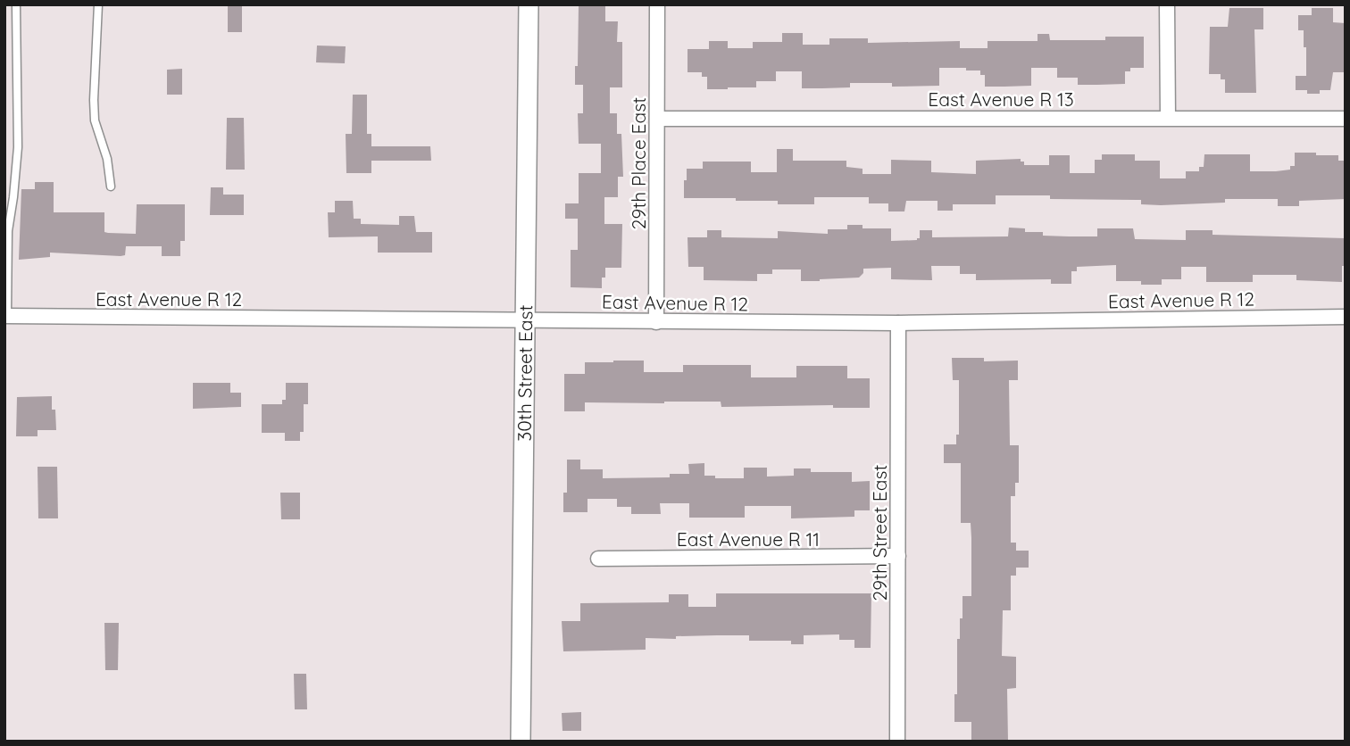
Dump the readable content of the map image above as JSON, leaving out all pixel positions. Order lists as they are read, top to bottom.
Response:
{
  "streets": {
    "street": [
      "East Avenue R 13",
      "29th Place East",
      "East Avenue R 12",
      "30th Street East",
      "29th Street East",
      "East Avenue R 11"
    ]
  },
  "crossings": [
    ["East Avenue R 13", "29th Place East"],
    ["29th Place East", "East Avenue R 12"],
    ["East Avenue R 12", "30th Street East"],
    ["East Avenue R 12", "29th Street East"],
    ["29th Street East", "East Avenue R 11"]
  ]
}
